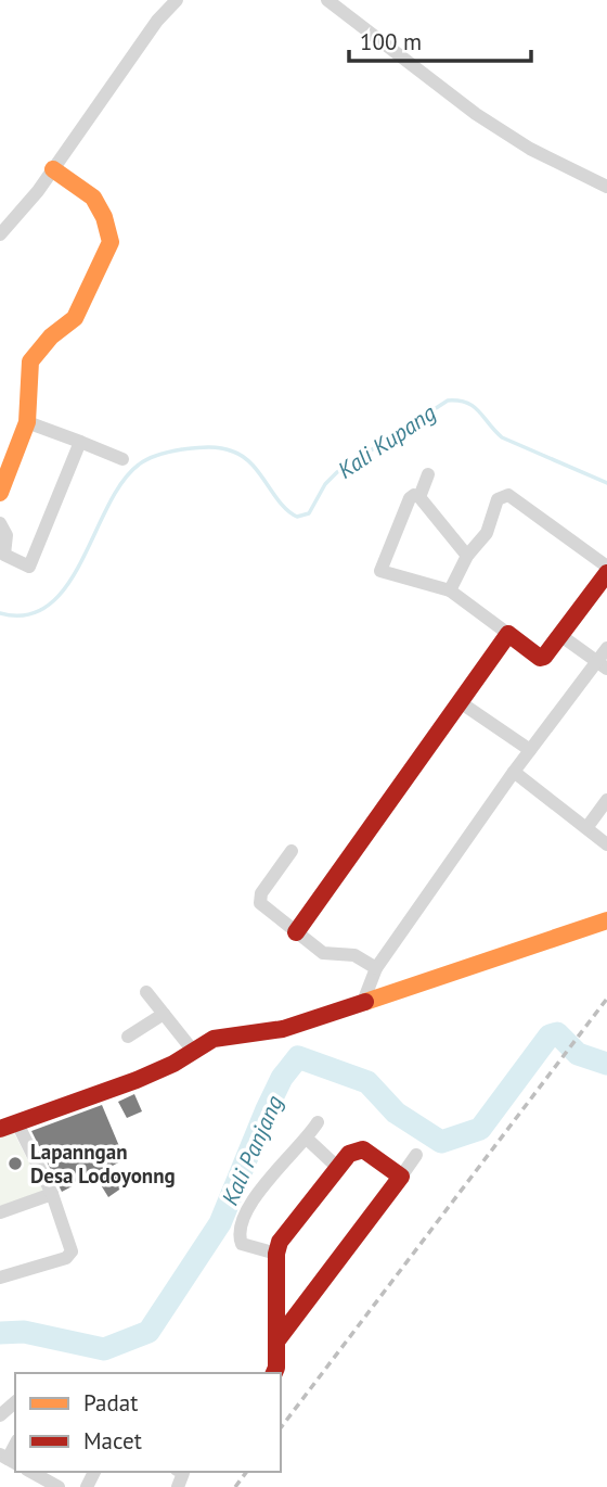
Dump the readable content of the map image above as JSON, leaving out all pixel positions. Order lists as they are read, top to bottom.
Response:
{
  "water": ["Kali Kupang", "Kali Panjang"],
  "places": ["Lapanngan Desa Lodoyonng"],
  "legend": ["Padat", "Macet"],
  "scale_bar": "100 m"
}
